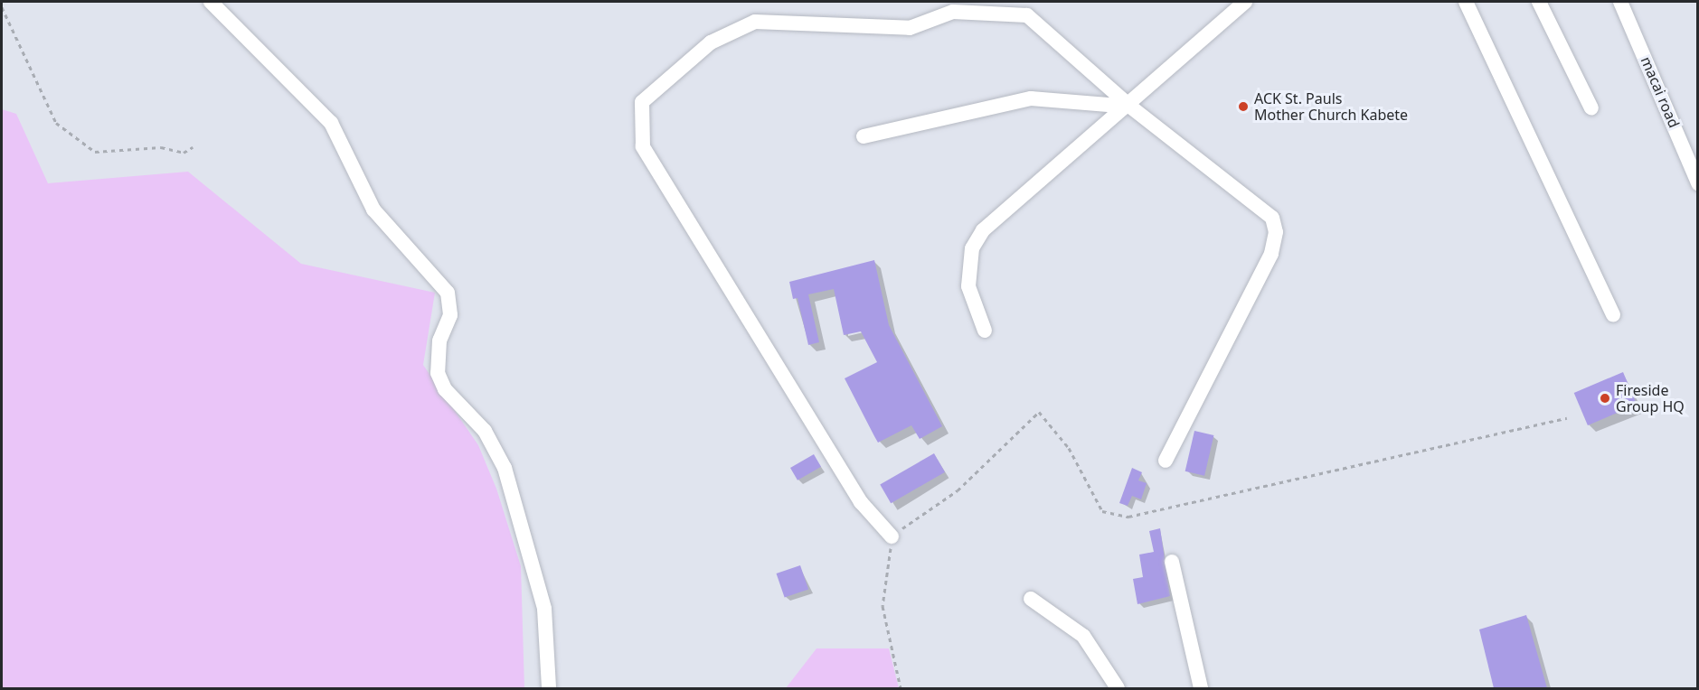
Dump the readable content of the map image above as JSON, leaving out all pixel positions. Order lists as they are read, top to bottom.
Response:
{
  "streets": {
    "street": ["macai road"]
  },
  "places": ["ACK St. Pauls Mother Church Kabete", "Fireside Group HQ"]
}
